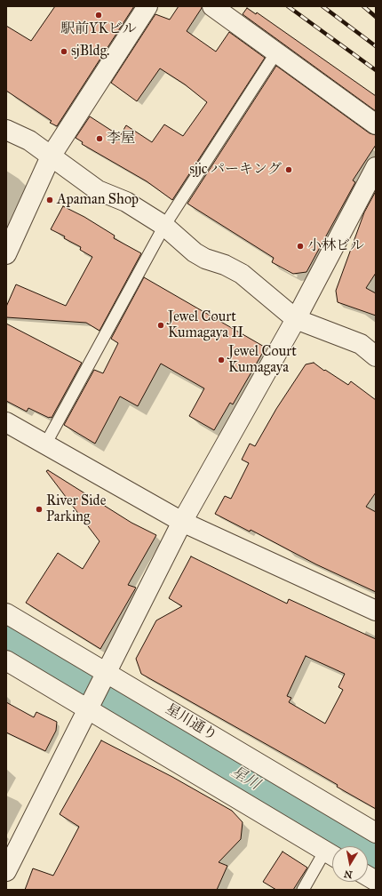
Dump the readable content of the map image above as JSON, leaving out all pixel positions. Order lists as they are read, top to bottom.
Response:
{
  "streets": {
    "street": ["星川通り"]
  },
  "water": ["星川"],
  "places": [
    "駅前YKビル",
    "sjBldg.",
    "李屋",
    "sjjc パーキング",
    "Apaman Shop",
    "小林ビル",
    "Jewel Court Kumagaya II",
    "Jewel Court Kumagaya",
    "River Side Parking"
  ],
  "north": "bottom"
}
